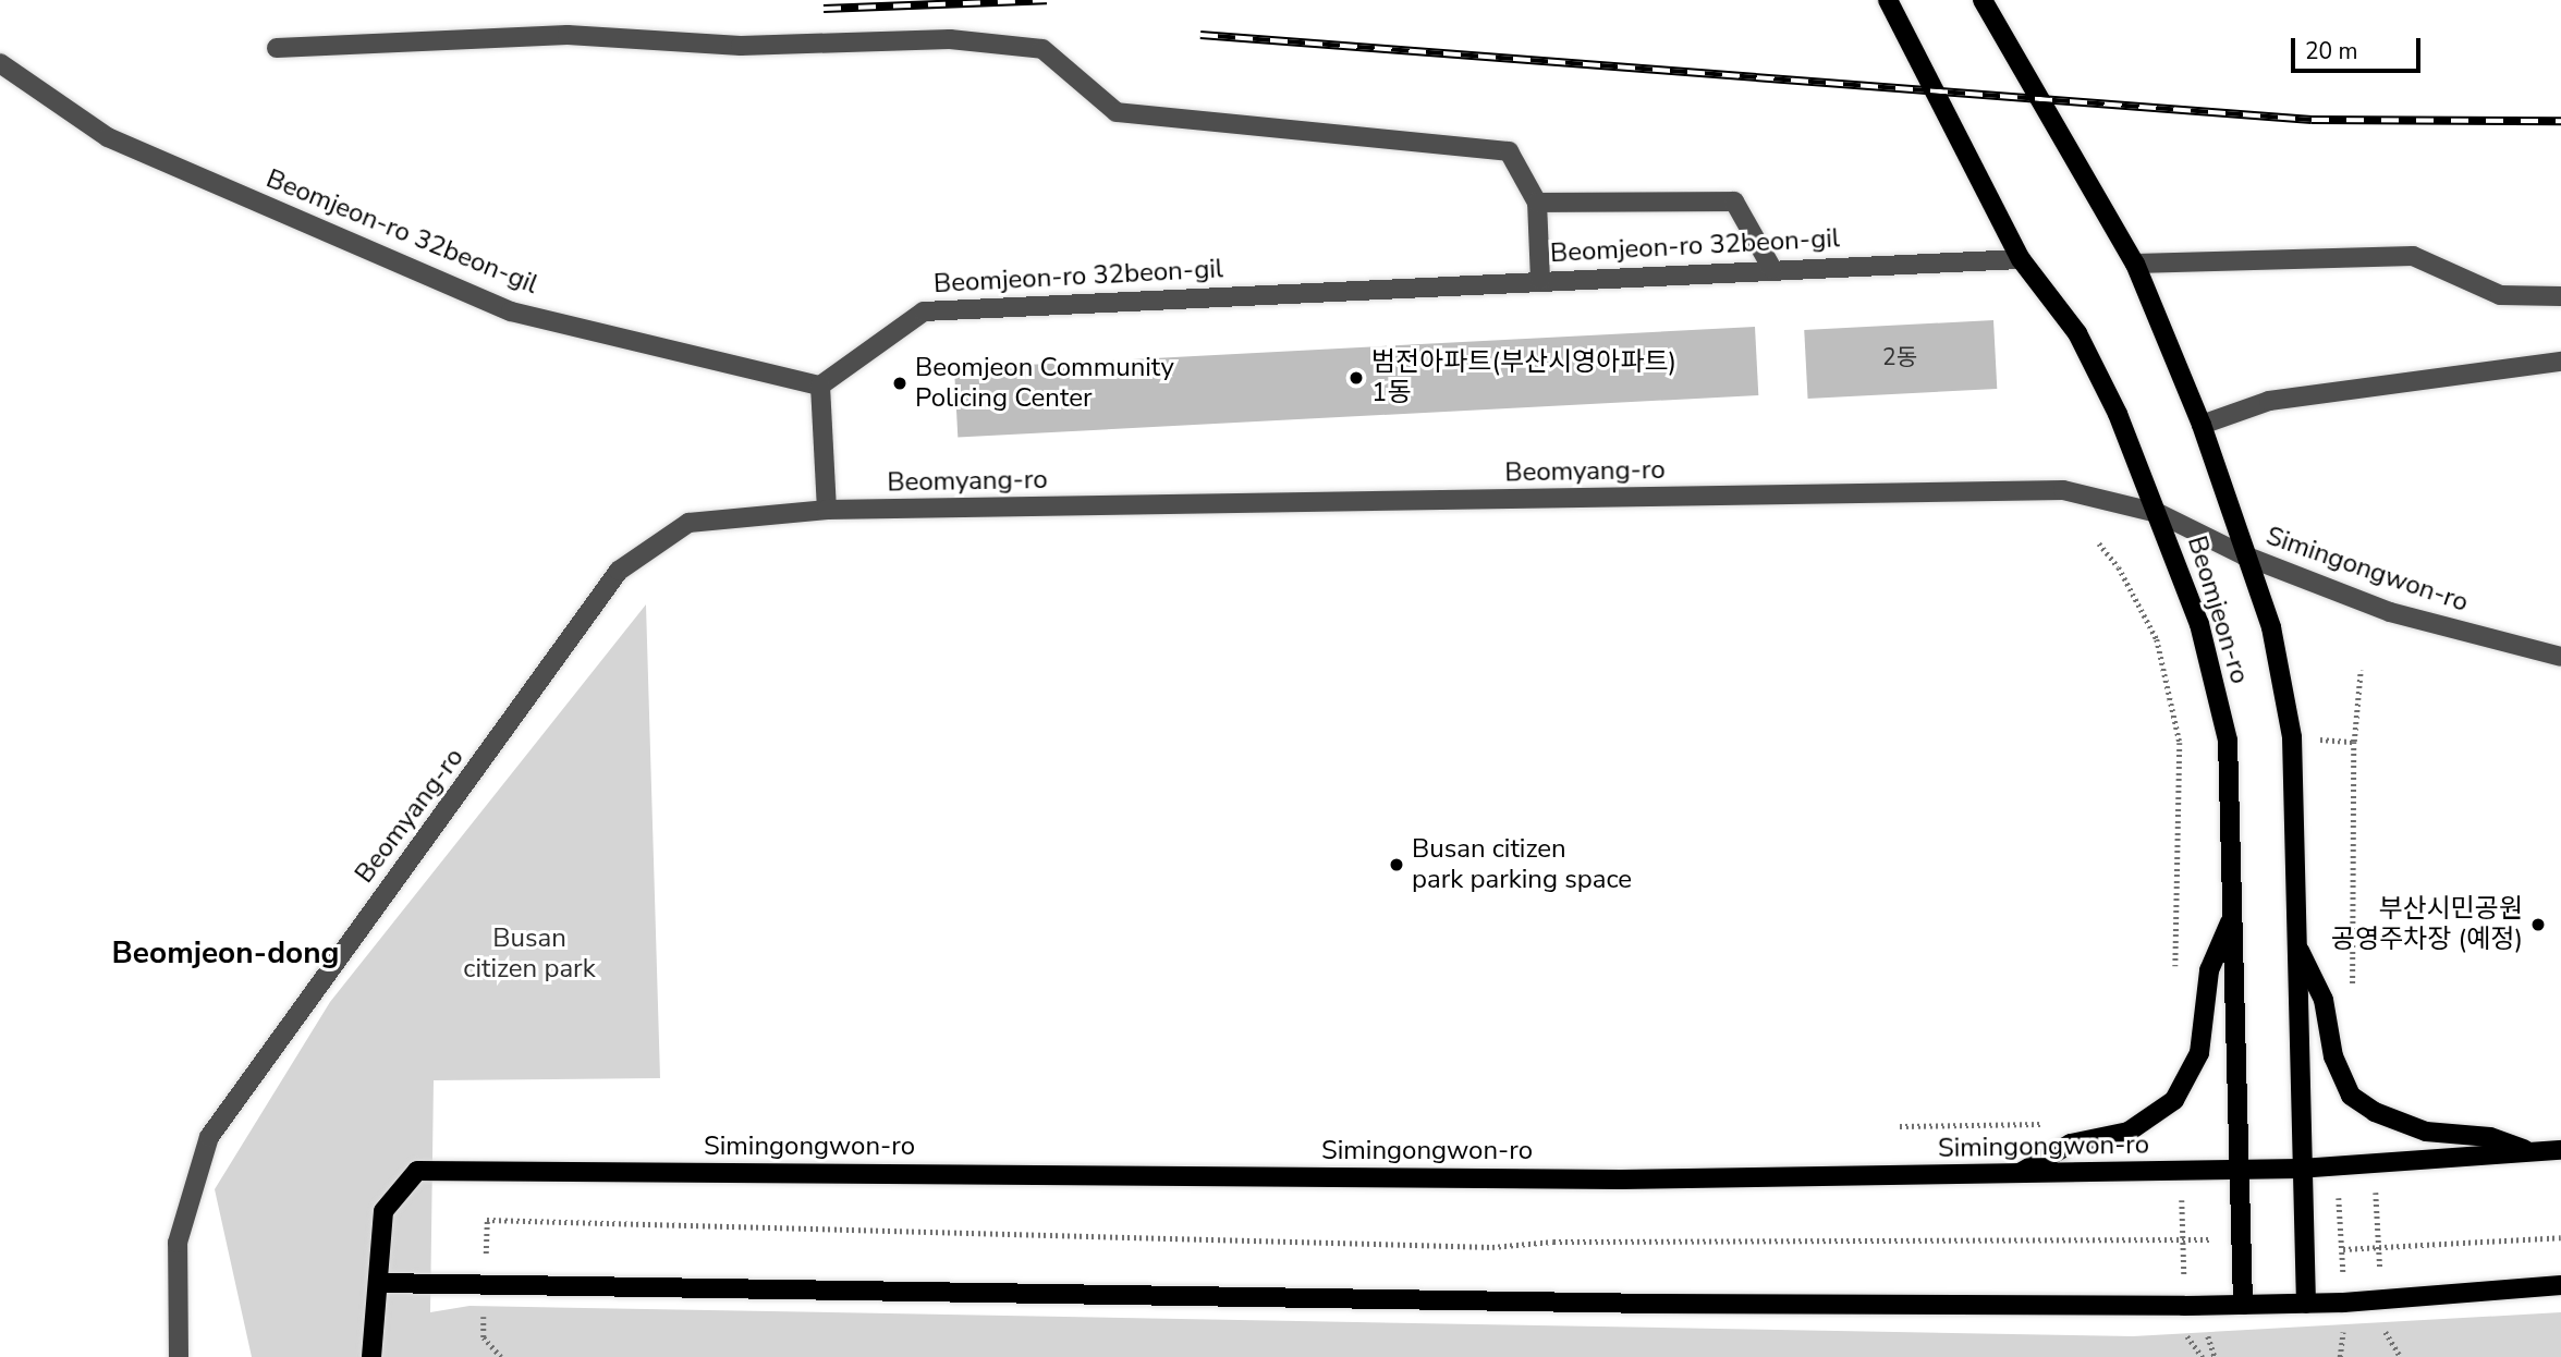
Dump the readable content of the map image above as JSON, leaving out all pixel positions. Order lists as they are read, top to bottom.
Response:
{
  "streets": {
    "main road": ["Simingongwon-ro", "Beomjeon-ro"],
    "street": ["Beomjeon-ro 32beon-gil", "Beomyang-ro"]
  },
  "crossings": [
    ["Beomjeon-ro 32beon-gil", "Beomjeon-ro"],
    ["Beomyang-ro", "Simingongwon-ro"],
    ["Beomyang-ro", "Beomjeon-ro"],
    ["Simingongwon-ro", "Beomjeon-ro"]
  ],
  "districts": ["Beomjeon-dong"],
  "parks": ["Busan citizen park"],
  "places": [
    "범전아파트(부산시영아파트) 1동",
    "Beomjeon Community Policing Center",
    "Busan citizen park parking space",
    "부산시민공원 공영주차장 (예정)"
  ],
  "house_numbers": ["2동"],
  "scale_bar": "20 m"
}
